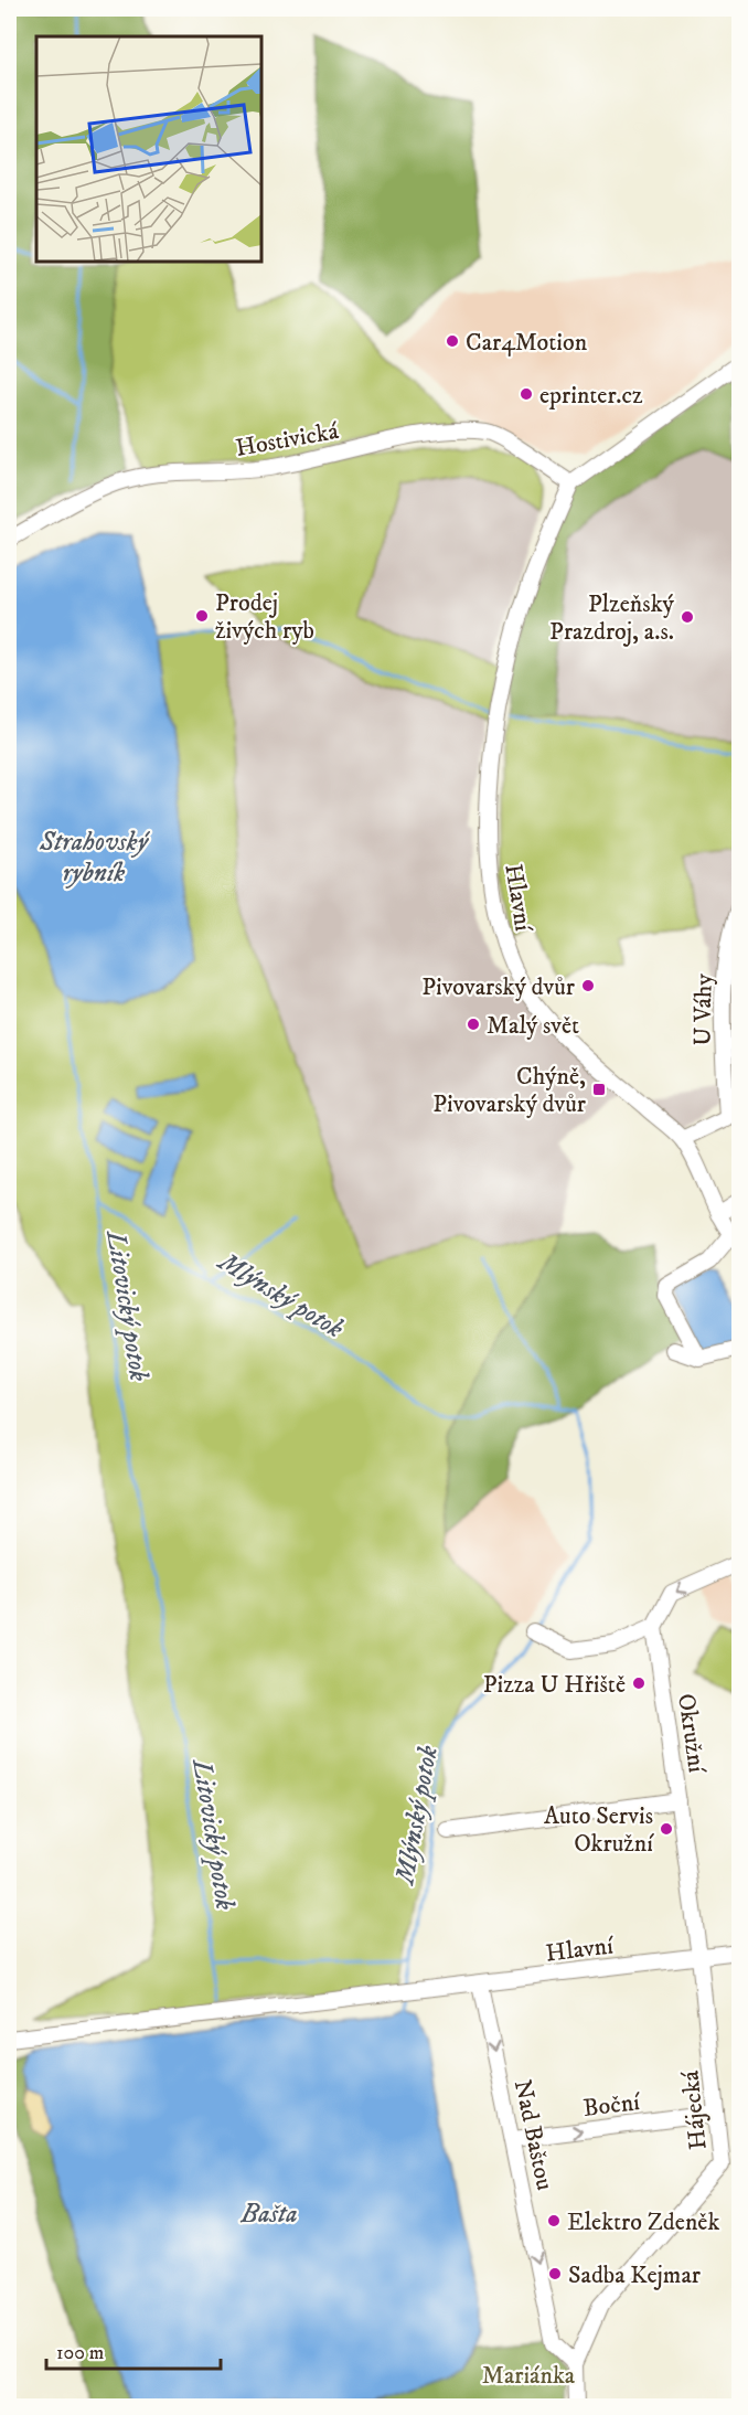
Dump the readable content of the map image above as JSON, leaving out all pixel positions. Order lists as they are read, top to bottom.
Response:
{
  "streets": {
    "street": [
      "Hostivická",
      "Hlavní",
      "U Váhy",
      "Okružní",
      "Boční",
      "Hájecká",
      "Nad Baštou"
    ]
  },
  "crossings": [
    ["Hostivická", "Hlavní"],
    ["Hlavní", "Okružní"],
    ["Hlavní", "Hájecká"],
    ["Hlavní", "Nad Baštou"],
    ["Okružní", "Hájecká"],
    ["Boční", "Hájecká"],
    ["Boční", "Nad Baštou"],
    ["Hájecká", "Nad Baštou"]
  ],
  "one_way": ["Boční", "Nad Baštou"],
  "water": [
    "Strahovský rybník",
    "Mlýnský potok",
    "Litovický potok",
    "Bašta"
  ],
  "parks": ["Mariánka"],
  "places": {
    "other": [
      "Car4Motion",
      "eprinter.cz",
      "Prodej živých ryb",
      "Plzeňský Prazdroj, a.s.",
      "Pivovarský dvůr",
      "Malý svět",
      "Pizza U Hřiště",
      "Auto Servis Okružní",
      "Elektro Zdeněk",
      "Sadba Kejmar"
    ],
    "transit": ["Chýně, Pivovarský dvůr"]
  },
  "scale_bar": "100 m"
}
